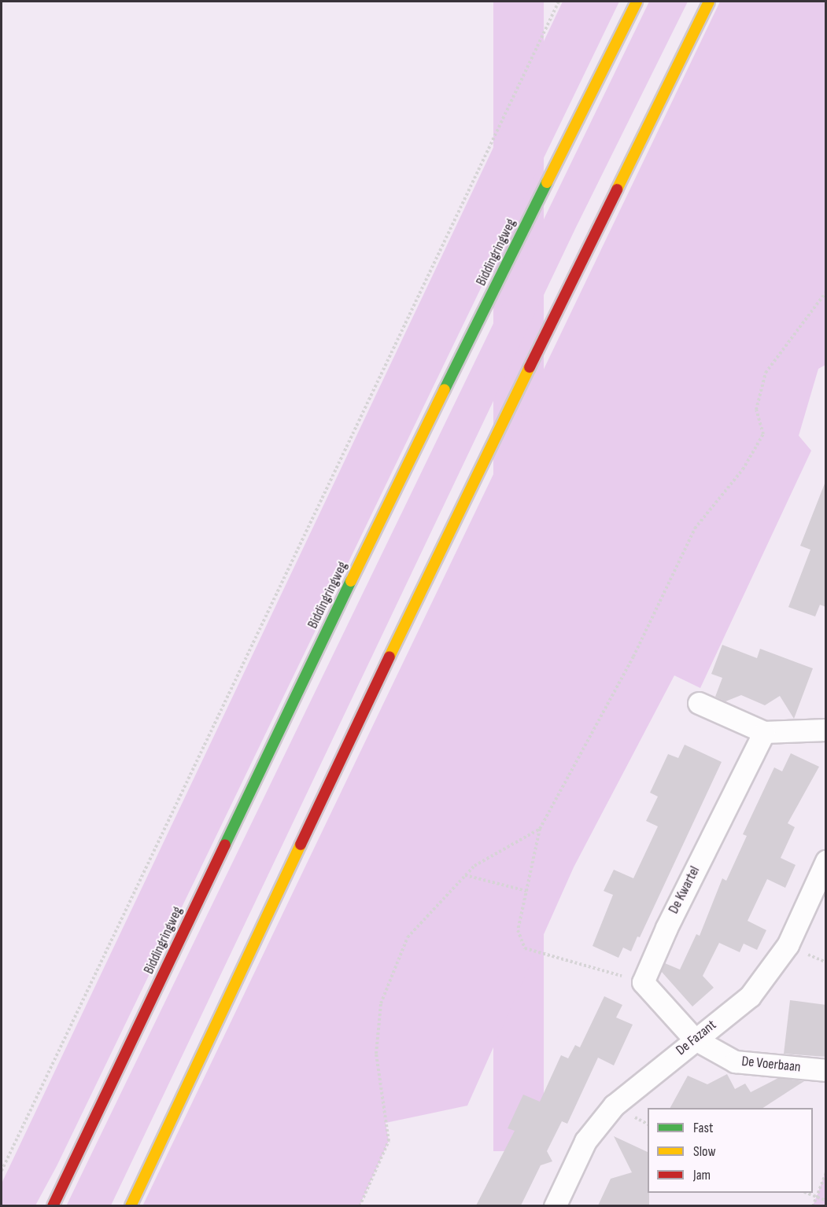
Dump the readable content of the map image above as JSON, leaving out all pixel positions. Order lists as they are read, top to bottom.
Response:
{
  "streets": {
    "main road": ["Biddingringweg"],
    "street": ["De Kwartel", "De Fazant", "De Voerbaan"]
  },
  "crossings": [
    ["De Fazant", "De Voerbaan"]
  ],
  "legend": ["Fast", "Slow", "Jam"]
}
